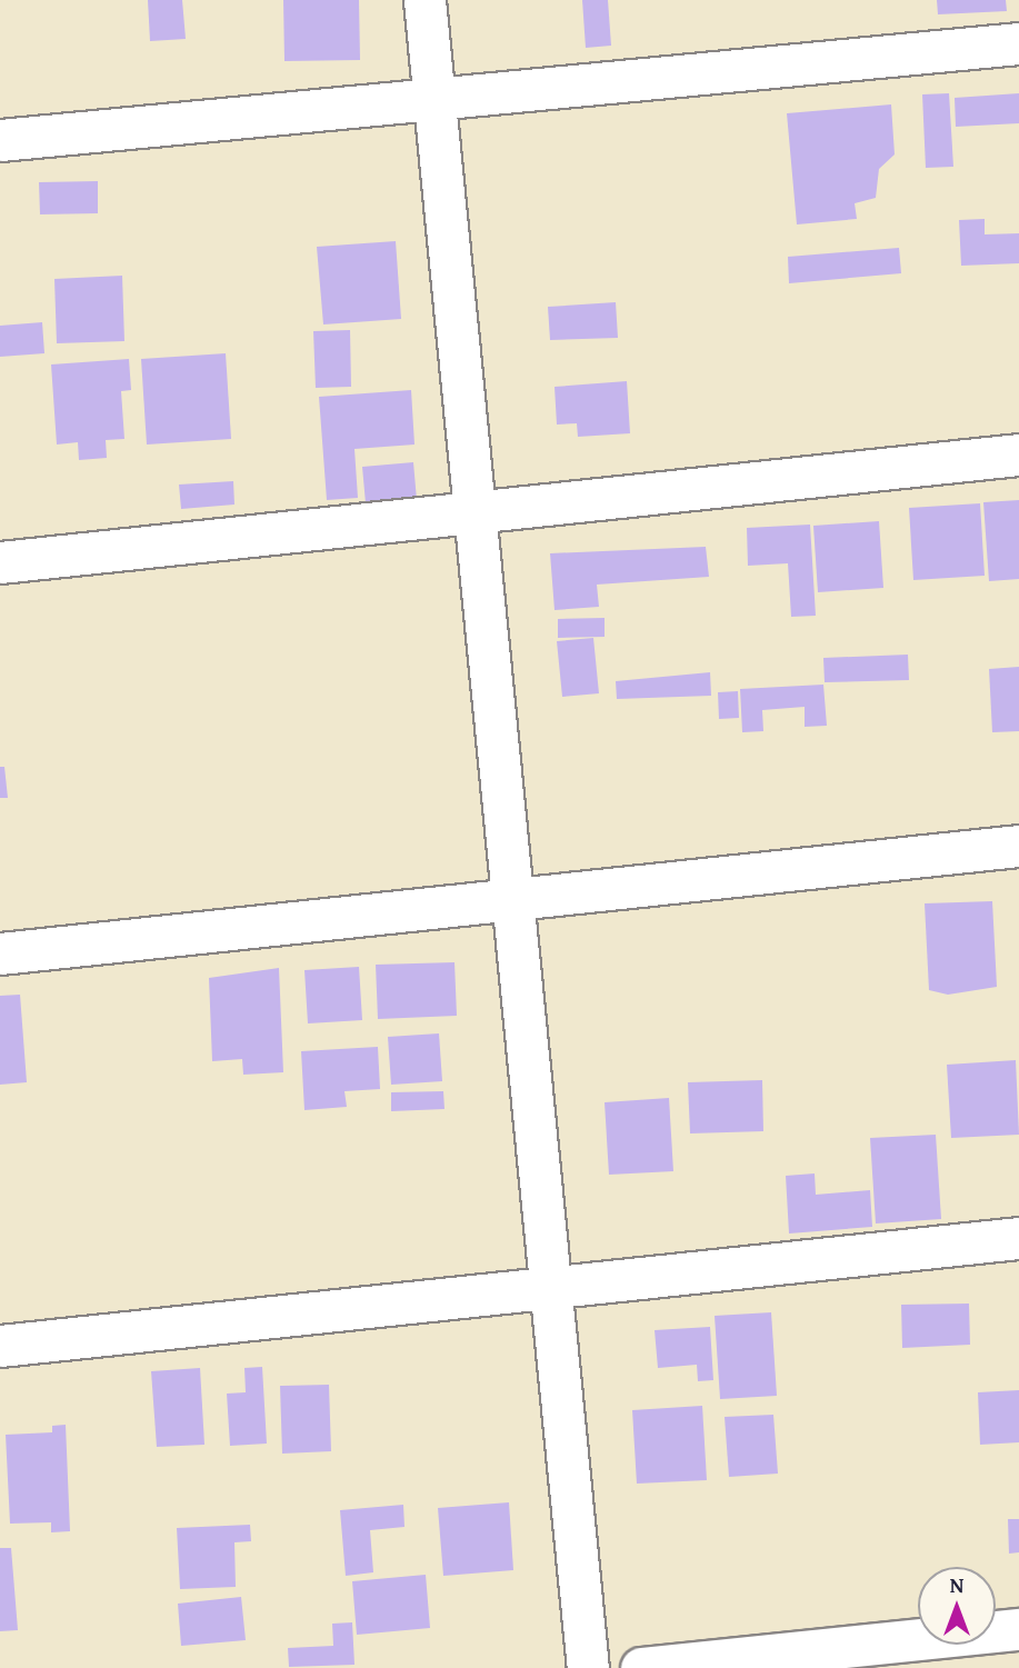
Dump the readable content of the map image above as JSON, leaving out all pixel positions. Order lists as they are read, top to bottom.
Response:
{
  "north": "top"
}
